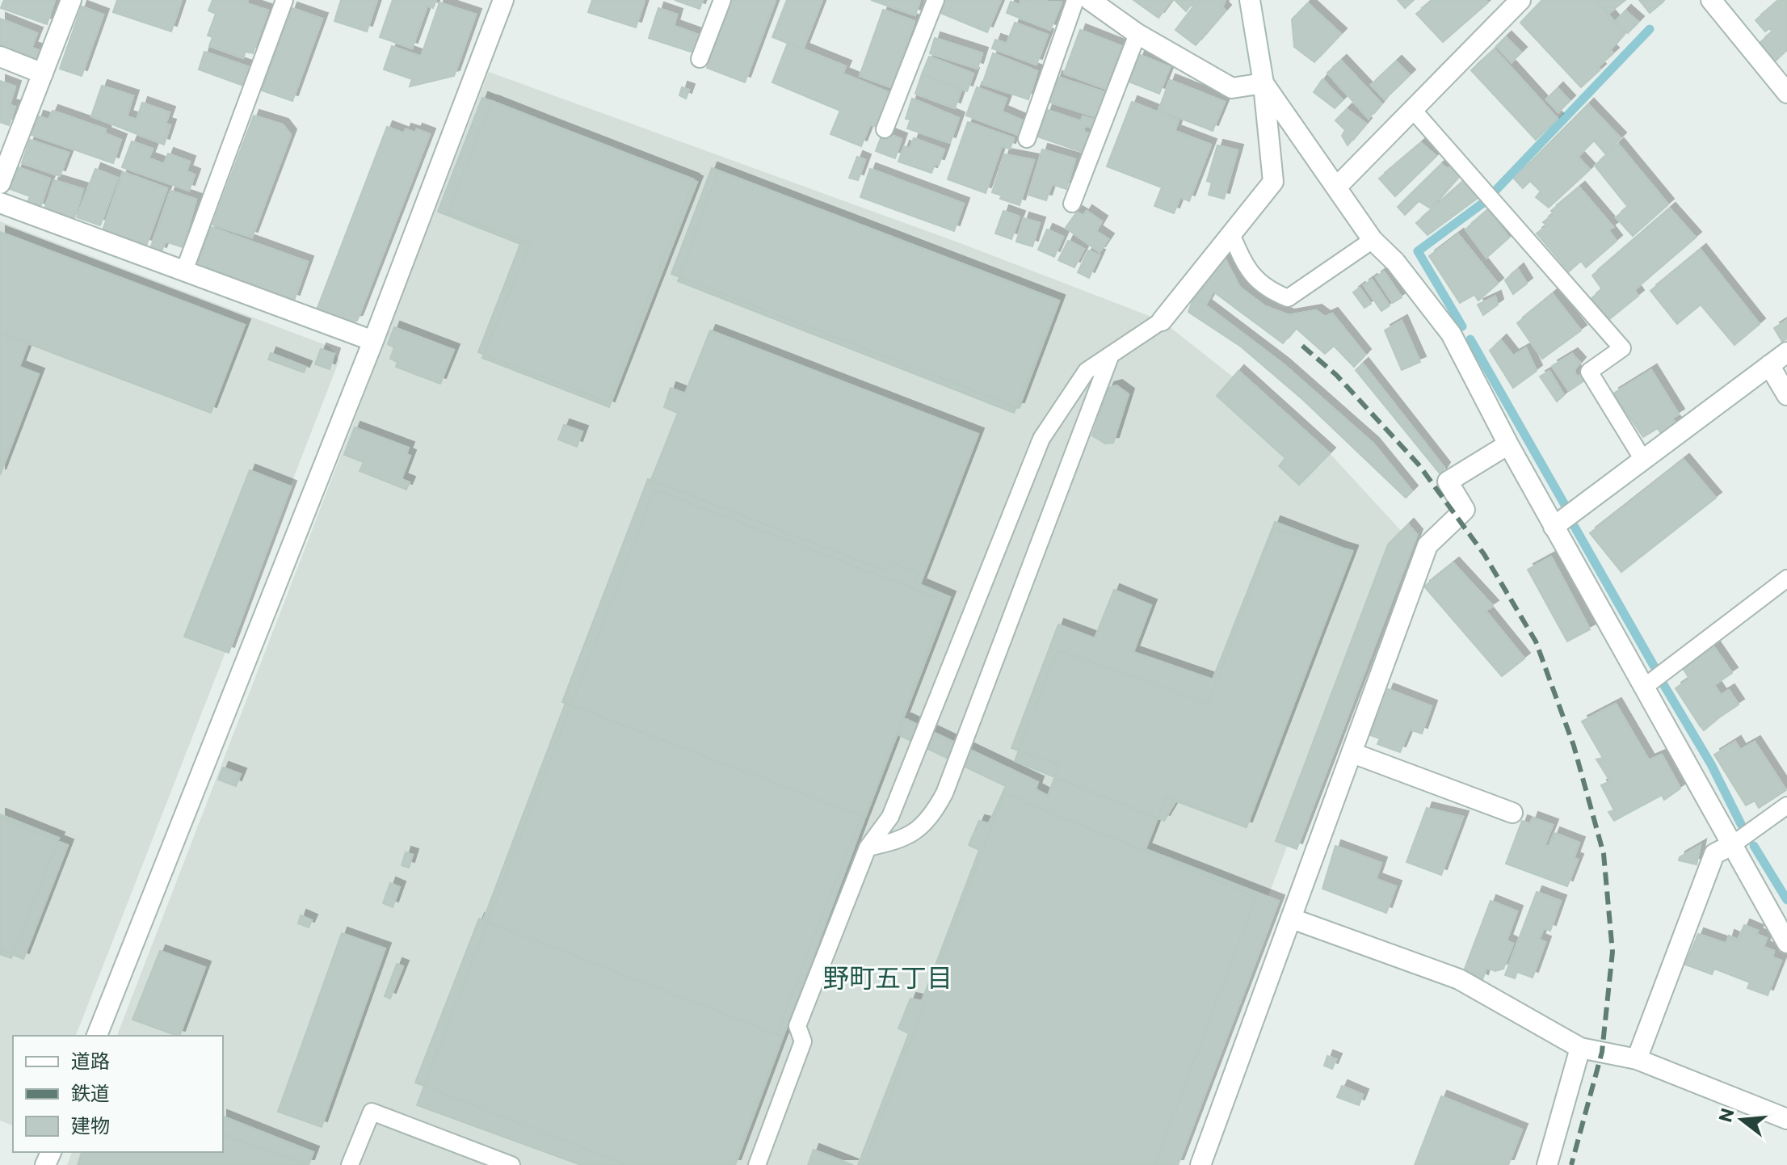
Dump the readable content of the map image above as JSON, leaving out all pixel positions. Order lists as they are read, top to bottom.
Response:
{
  "districts": ["野町五丁目"],
  "legend": ["道路", "鉄道", "建物"],
  "north": "left"
}
